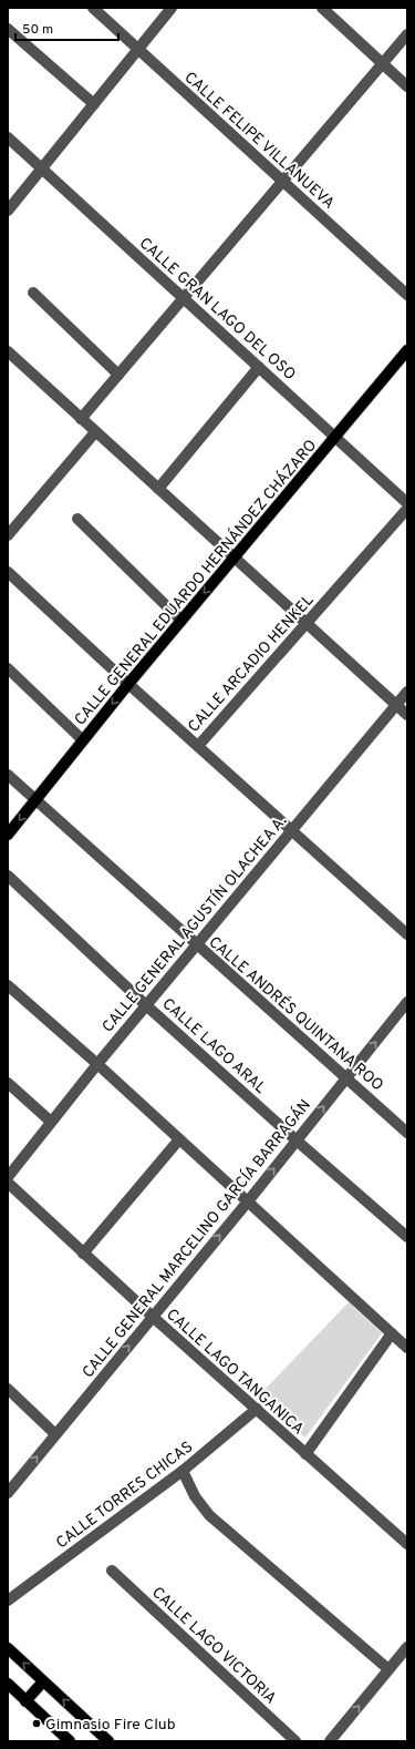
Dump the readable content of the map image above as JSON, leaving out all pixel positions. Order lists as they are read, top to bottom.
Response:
{
  "streets": {
    "main road": ["CALLE GENERAL EDUARDO HERNÁNDEZ CHÁZARO"],
    "street": [
      "CALLE FELIPE VILLANUEVA",
      "CALLE GRAN LAGO DEL OSO",
      "CALLE ARCADIO HENKEL",
      "CALLE GENERAL AGUSTÍN OLACHEA A.",
      "CALLE ANDRÉS QUINTANA ROO",
      "CALLE LAGO ARAL",
      "CALLE GENERAL MARCELINO GARCÍA BARRAGÁN",
      "CALLE LAGO TANGANICA",
      "CALLE TORRES CHICAS",
      "CALLE LAGO VICTORIA"
    ]
  },
  "crossings": [
    ["CALLE GRAN LAGO DEL OSO", "CALLE GENERAL EDUARDO HERNÁNDEZ CHÁZARO"],
    ["CALLE GENERAL EDUARDO HERNÁNDEZ CHÁZARO", "CALLE ARCADIO HENKEL"],
    ["CALLE GENERAL EDUARDO HERNÁNDEZ CHÁZARO", "CALLE ANDRÉS QUINTANA ROO"],
    ["CALLE GENERAL AGUSTÍN OLACHEA A.", "CALLE ANDRÉS QUINTANA ROO"],
    ["CALLE GENERAL AGUSTÍN OLACHEA A.", "CALLE LAGO ARAL"],
    ["CALLE ANDRÉS QUINTANA ROO", "CALLE GENERAL MARCELINO GARCÍA BARRAGÁN"],
    ["CALLE LAGO ARAL", "CALLE GENERAL MARCELINO GARCÍA BARRAGÁN"],
    ["CALLE GENERAL MARCELINO GARCÍA BARRAGÁN", "CALLE LAGO TANGANICA"],
    ["CALLE LAGO TANGANICA", "CALLE TORRES CHICAS"]
  ],
  "one_way": ["CALLE GENERAL MARCELINO GARCÍA BARRAGÁN"],
  "places": ["Gimnasio Fire Club"],
  "scale_bar": "50 m"
}
